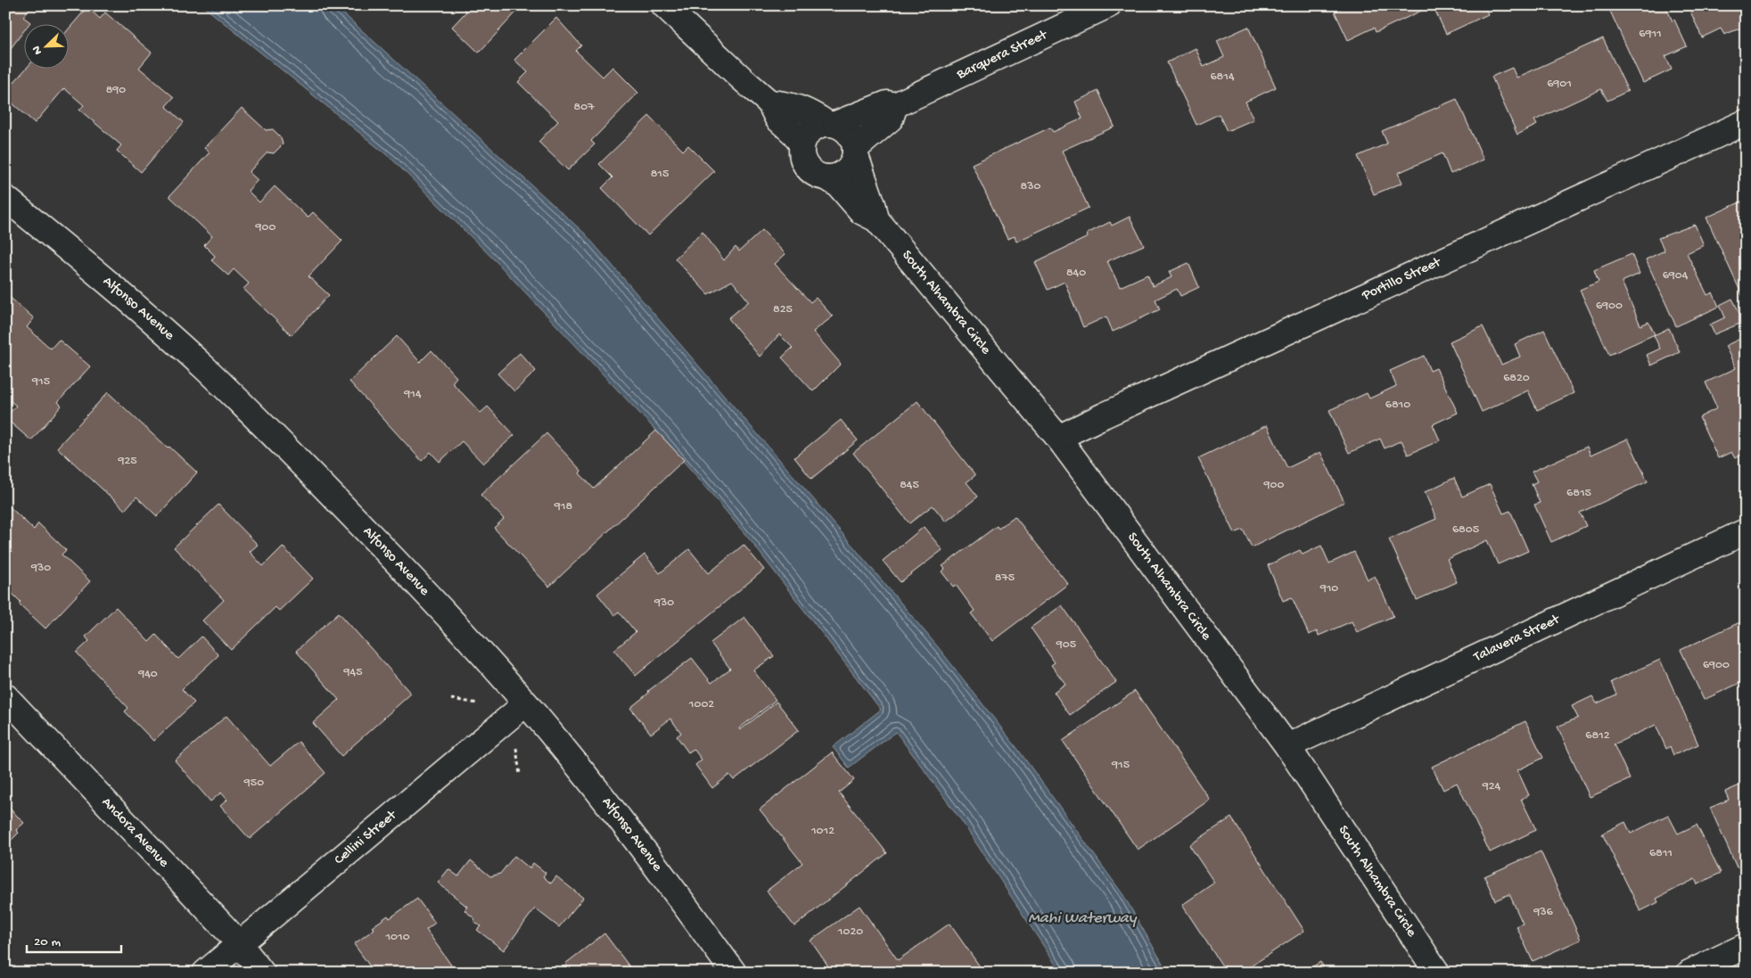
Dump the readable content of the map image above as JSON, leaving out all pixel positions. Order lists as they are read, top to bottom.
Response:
{
  "streets": {
    "street": [
      "Barquera Street",
      "Portillo Street",
      "South Alhambra Circle",
      "Alfonso Avenue",
      "Talavera Street",
      "Andora Avenue",
      "Cellini Street"
    ]
  },
  "crossings": [
    ["Barquera Street", "South Alhambra Circle"],
    ["Portillo Street", "South Alhambra Circle"],
    ["South Alhambra Circle", "Talavera Street"],
    ["Alfonso Avenue", "Cellini Street"],
    ["Andora Avenue", "Cellini Street"]
  ],
  "water": ["Mahi Waterway"],
  "house_numbers": [
    "6911",
    "6814",
    "6901",
    "890",
    "807",
    "815",
    "830",
    "900",
    "840",
    "6904",
    "6900",
    "825",
    "6820",
    "915",
    "914",
    "6810",
    "925",
    "845",
    "900",
    "6815",
    "918",
    "6805",
    "930",
    "875",
    "910",
    "930",
    "905",
    "6900",
    "945",
    "940",
    "1002",
    "6812",
    "915",
    "950",
    "924",
    "1012",
    "6811",
    "936",
    "1020",
    "1010"
  ],
  "scale_bar": "20 m",
  "north": "bottom left"
}
